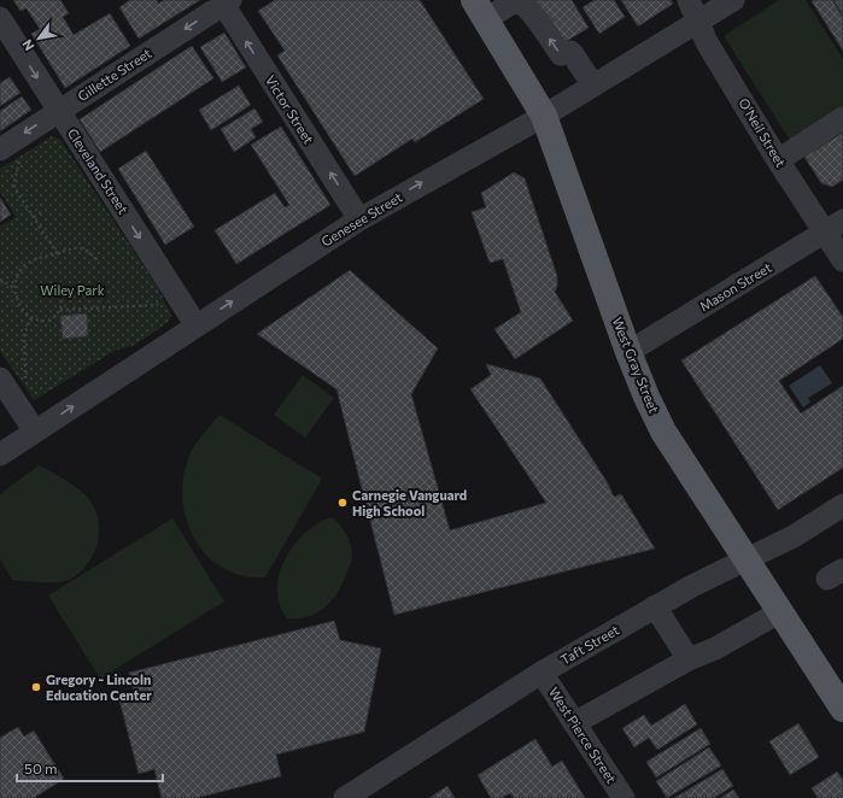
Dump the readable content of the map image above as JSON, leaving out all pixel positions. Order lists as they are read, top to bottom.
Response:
{
  "streets": {
    "main road": ["West Gray Street"],
    "street": [
      "Gillette Street",
      "Victor Street",
      "O'Neil Street",
      "Cleveland Street",
      "Genesee Street",
      "Mason Street",
      "Taft Street",
      "West Pierce Street"
    ]
  },
  "crossings": [
    ["Gillette Street", "Victor Street"],
    ["Gillette Street", "Cleveland Street"],
    ["Victor Street", "Genesee Street"],
    ["O'Neil Street", "Genesee Street"],
    ["O'Neil Street", "Mason Street"],
    ["Cleveland Street", "Genesee Street"],
    ["Genesee Street", "West Gray Street"],
    ["Mason Street", "West Gray Street"],
    ["West Gray Street", "Taft Street"],
    ["Taft Street", "West Pierce Street"]
  ],
  "one_way": [
    "Gillette Street",
    "Victor Street",
    "Cleveland Street",
    "Genesee Street"
  ],
  "parks": ["Wiley Park"],
  "places": ["Carnegie Vanguard High School", "Gregory - Lincoln Education Center"],
  "scale_bar": "50 m",
  "north": "bottom left"
}
